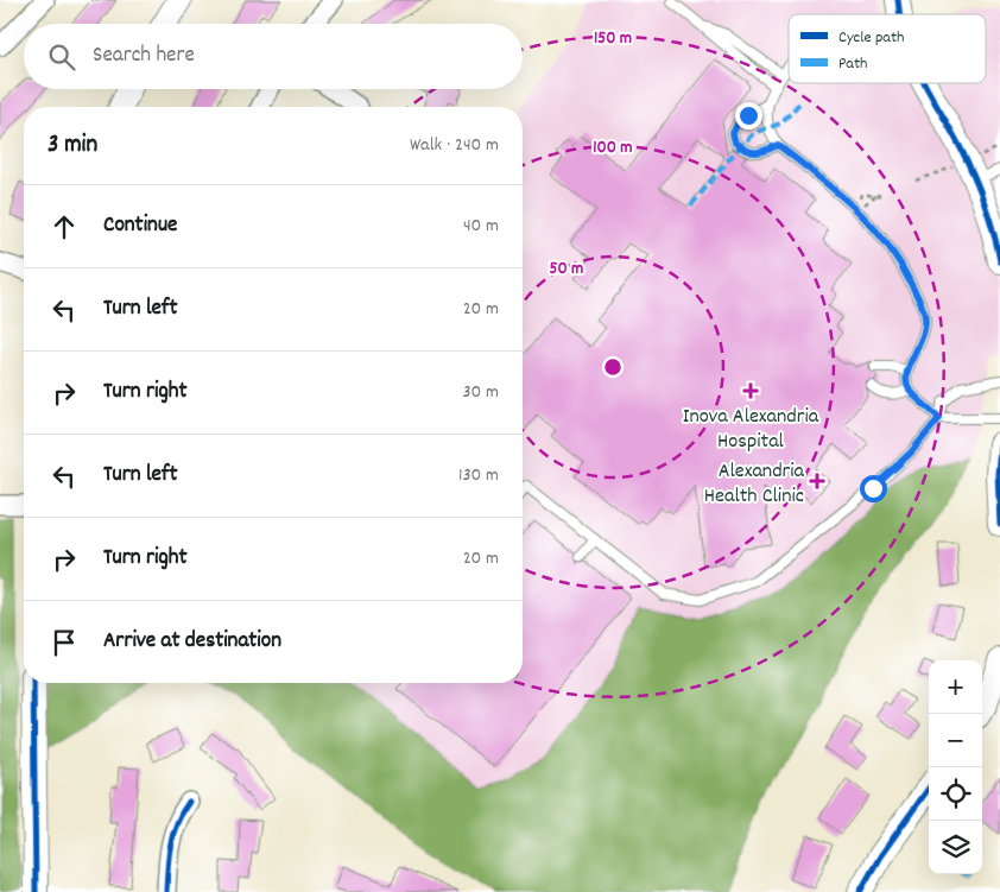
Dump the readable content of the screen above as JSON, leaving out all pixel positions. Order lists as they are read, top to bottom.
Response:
{
  "places": {
    "health": ["Inova Alexandria Hospital", "Alexandria Health Clinic"]
  },
  "legend": ["Cycle path", "Path"],
  "page": {
    "search": "Search here",
    "heading": ["3 min", "Walk · 240 m"],
    "list": [
      ["Continue", "40 m"],
      ["Turn left", "20 m"],
      ["Turn right", "30 m"],
      ["Turn left", "130 m"],
      ["Turn right", "20 m"],
      "Arrive at destination"
    ],
    "map_buttons": ["+", "−"]
  },
  "rings": ["150 m", "100 m", "50 m"]
}
